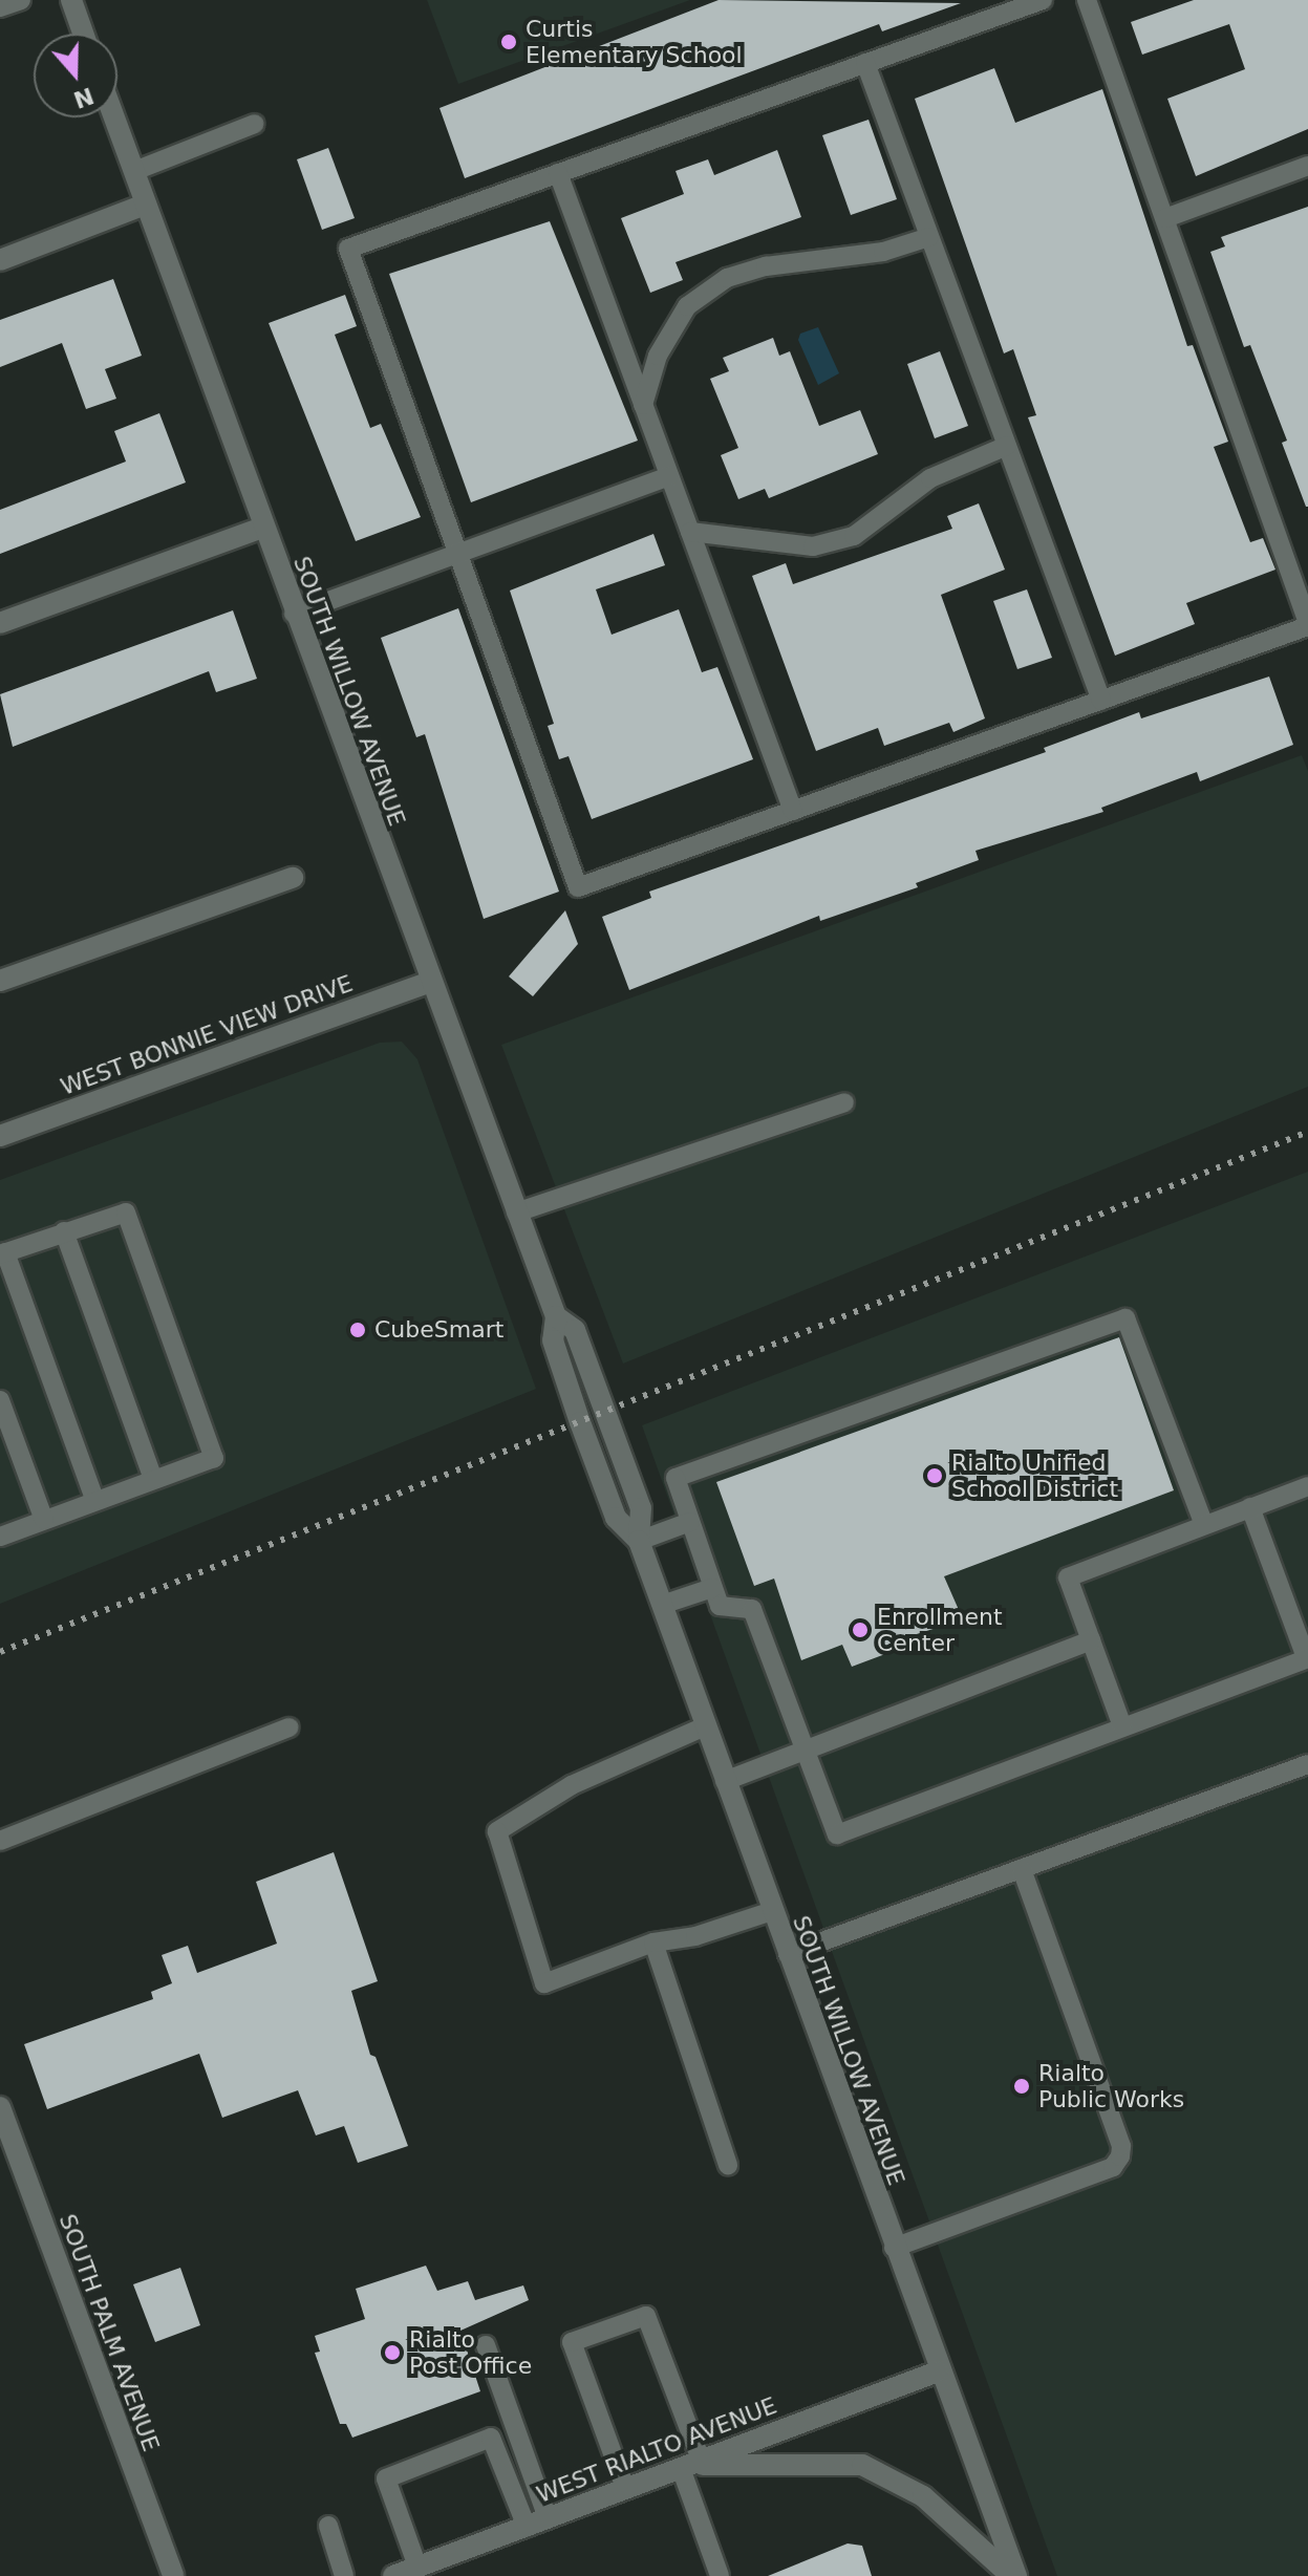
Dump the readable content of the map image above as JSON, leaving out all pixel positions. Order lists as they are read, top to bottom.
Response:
{
  "streets": {
    "street": [
      "SOUTH WILLOW AVENUE",
      "WEST BONNIE VIEW DRIVE",
      "SOUTH PALM AVENUE",
      "WEST RIALTO AVENUE"
    ]
  },
  "crossings": [
    ["SOUTH WILLOW AVENUE", "WEST BONNIE VIEW DRIVE"],
    ["SOUTH WILLOW AVENUE", "WEST RIALTO AVENUE"]
  ],
  "places": [
    "Curtis Elementary School",
    "CubeSmart",
    "Rialto Unified School District",
    "Enrollment Center",
    "Rialto Public Works",
    "Rialto Post Office"
  ],
  "north": "bottom"
}
